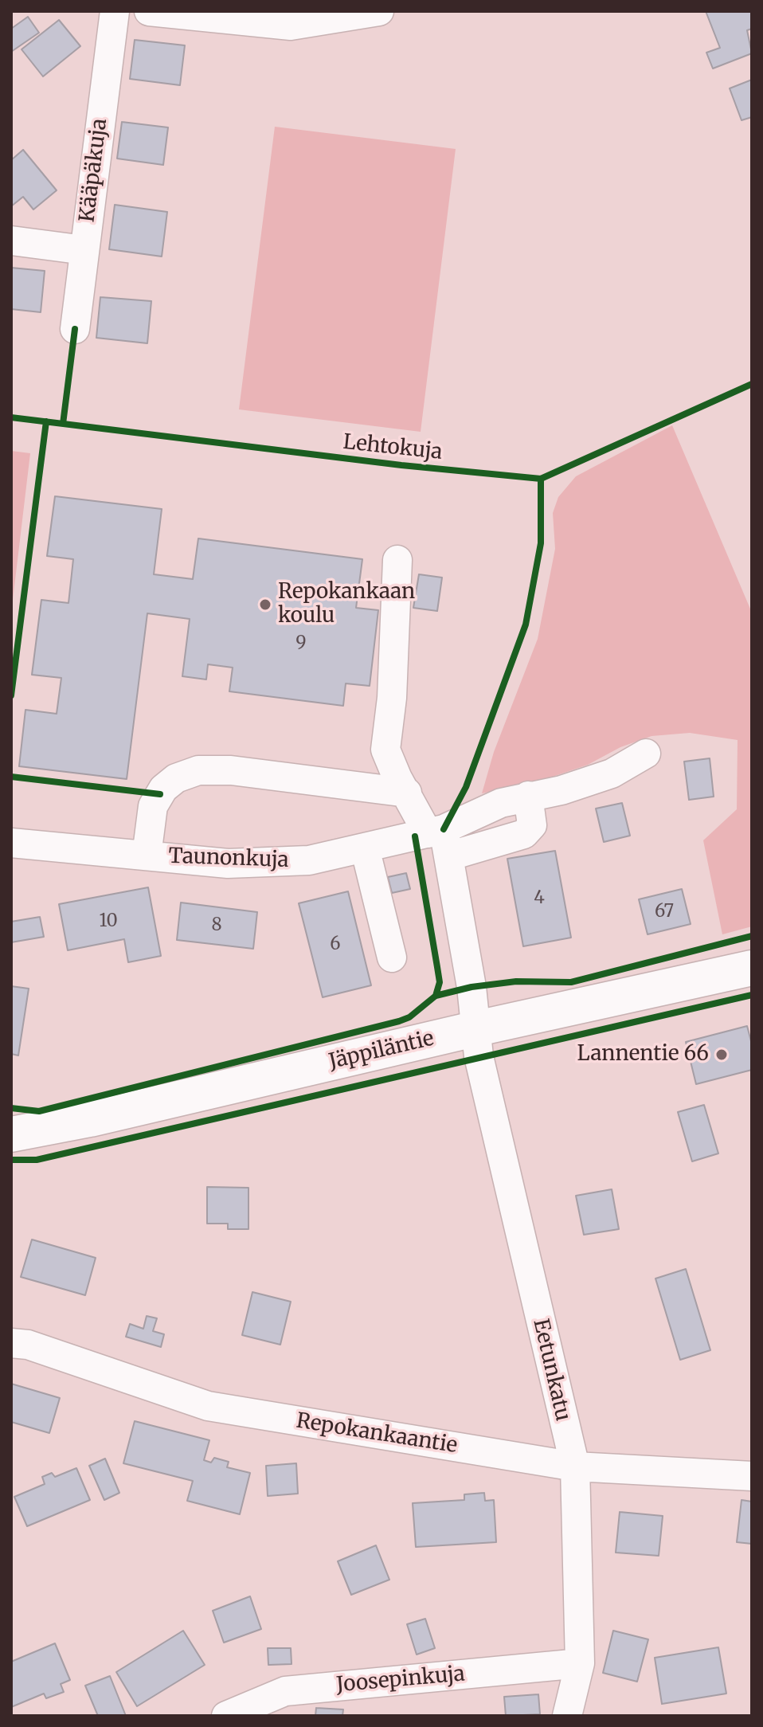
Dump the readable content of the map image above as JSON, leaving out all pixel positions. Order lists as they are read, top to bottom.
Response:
{
  "streets": {
    "main road": ["Jäppiläntie"],
    "street": [
      "Kääpäkuja",
      "Taunonkuja",
      "Eetunkatu",
      "Repokankaantie",
      "Joosepinkuja"
    ],
    "cycle path": ["Lehtokuja"]
  },
  "crossings": [
    ["Jäppiläntie", "Eetunkatu"],
    ["Eetunkatu", "Repokankaantie"],
    ["Eetunkatu", "Joosepinkuja"]
  ],
  "places": ["Repokankaan koulu", "Lannentie 66"],
  "house_numbers": [
    "9",
    "4",
    "67",
    "10",
    "8",
    "6"
  ]
}
